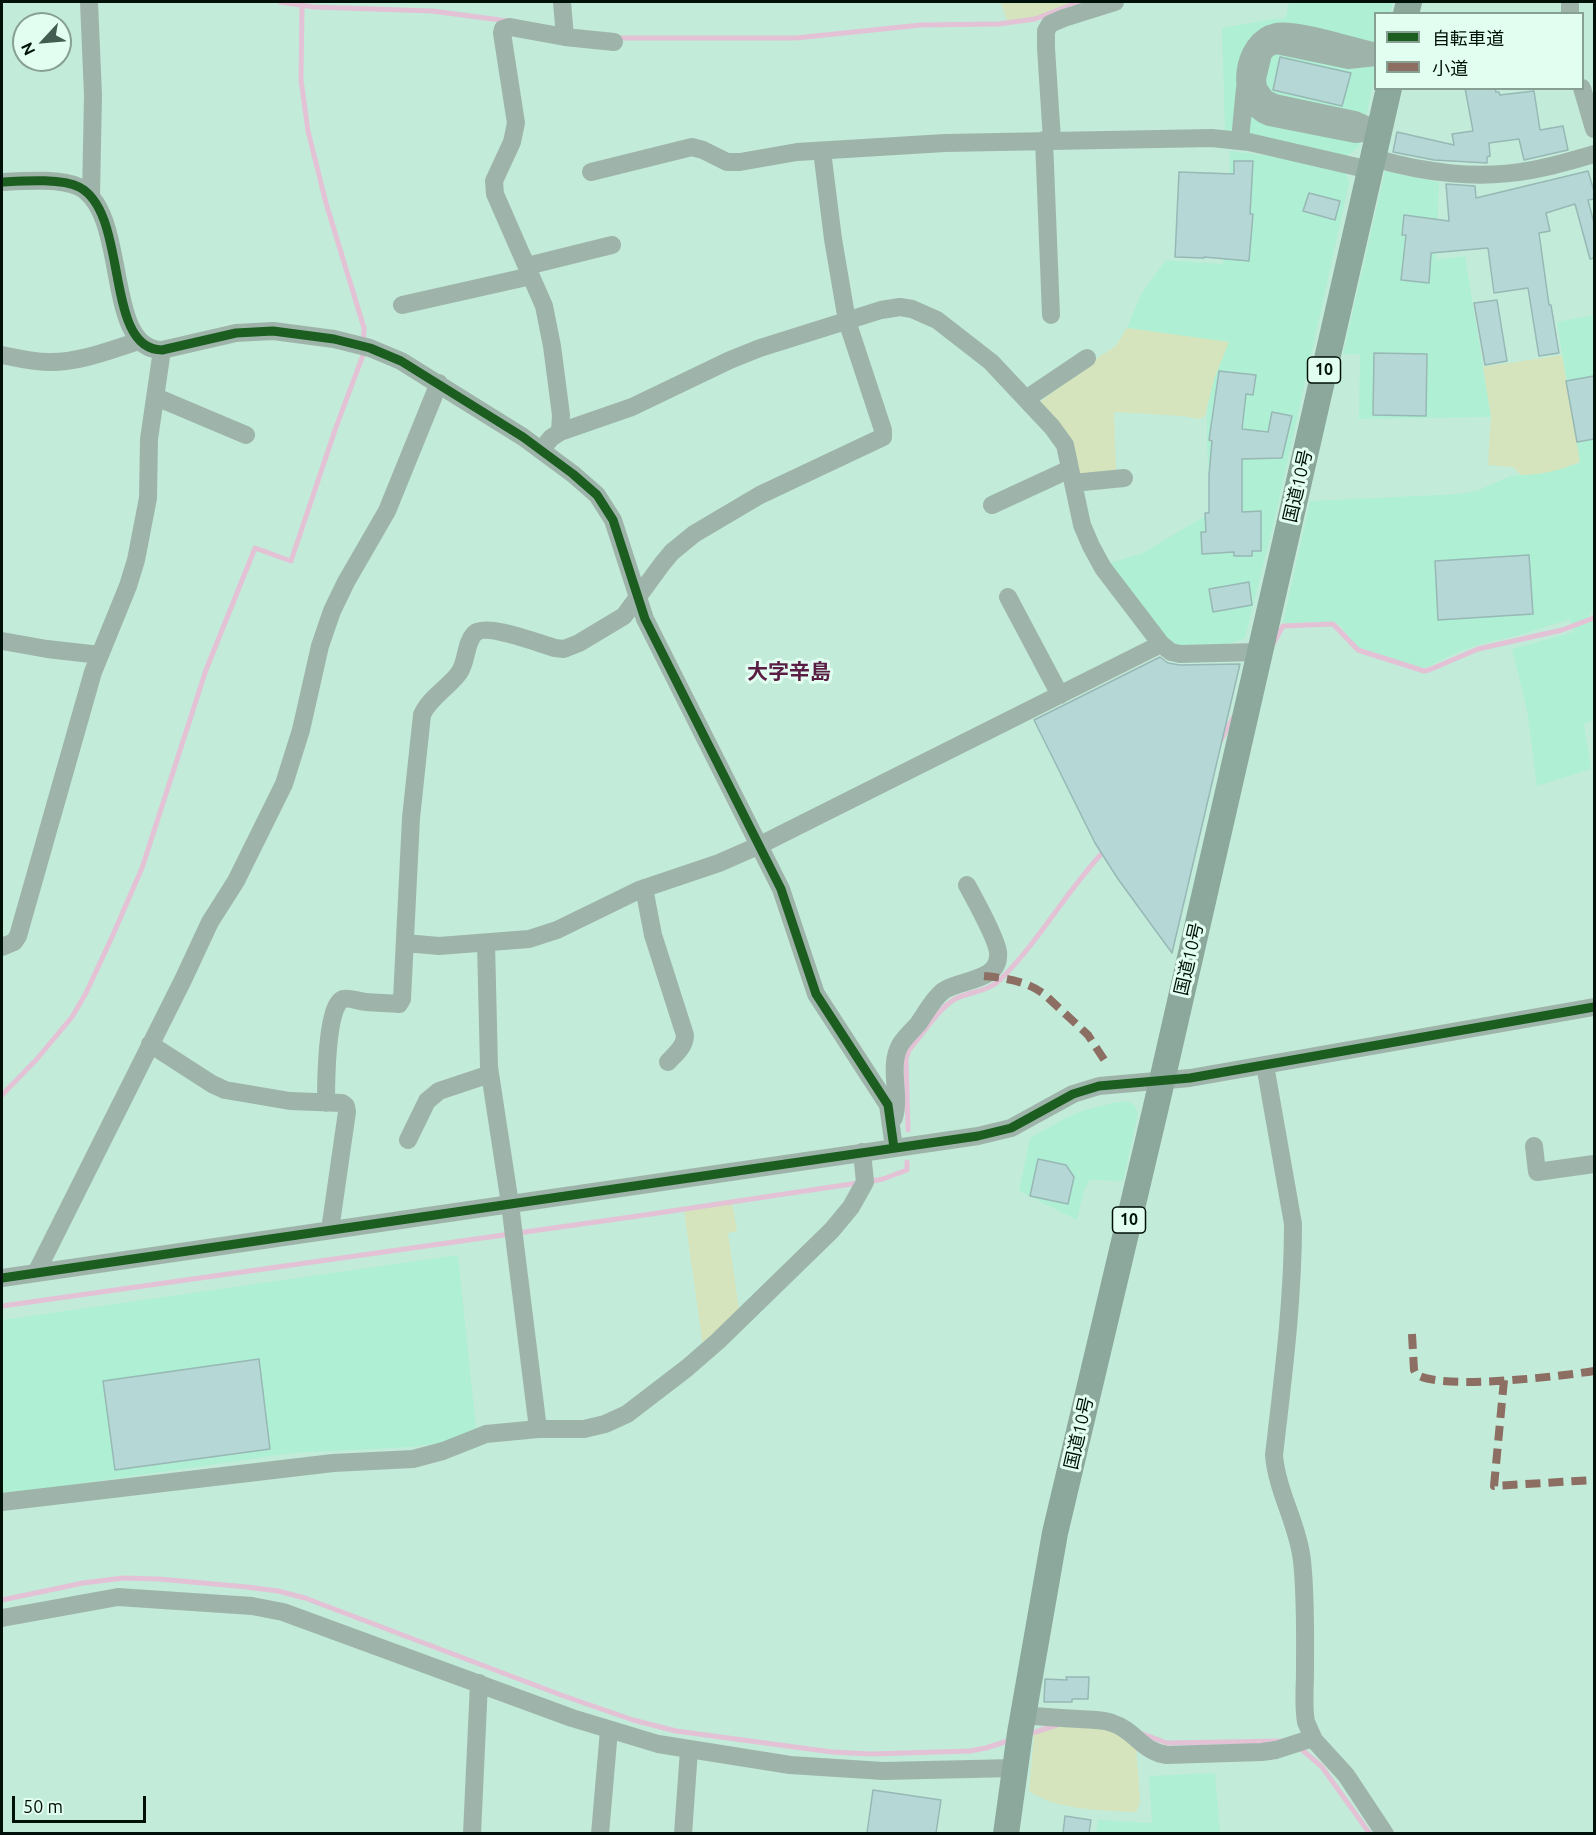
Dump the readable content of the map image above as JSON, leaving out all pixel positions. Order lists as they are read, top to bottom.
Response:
{
  "streets": {
    "highway": ["10", "国道10号"]
  },
  "districts": ["大字辛島"],
  "legend": ["自転車道", "小道"],
  "scale_bar": "50 m",
  "north": "bottom left"
}
